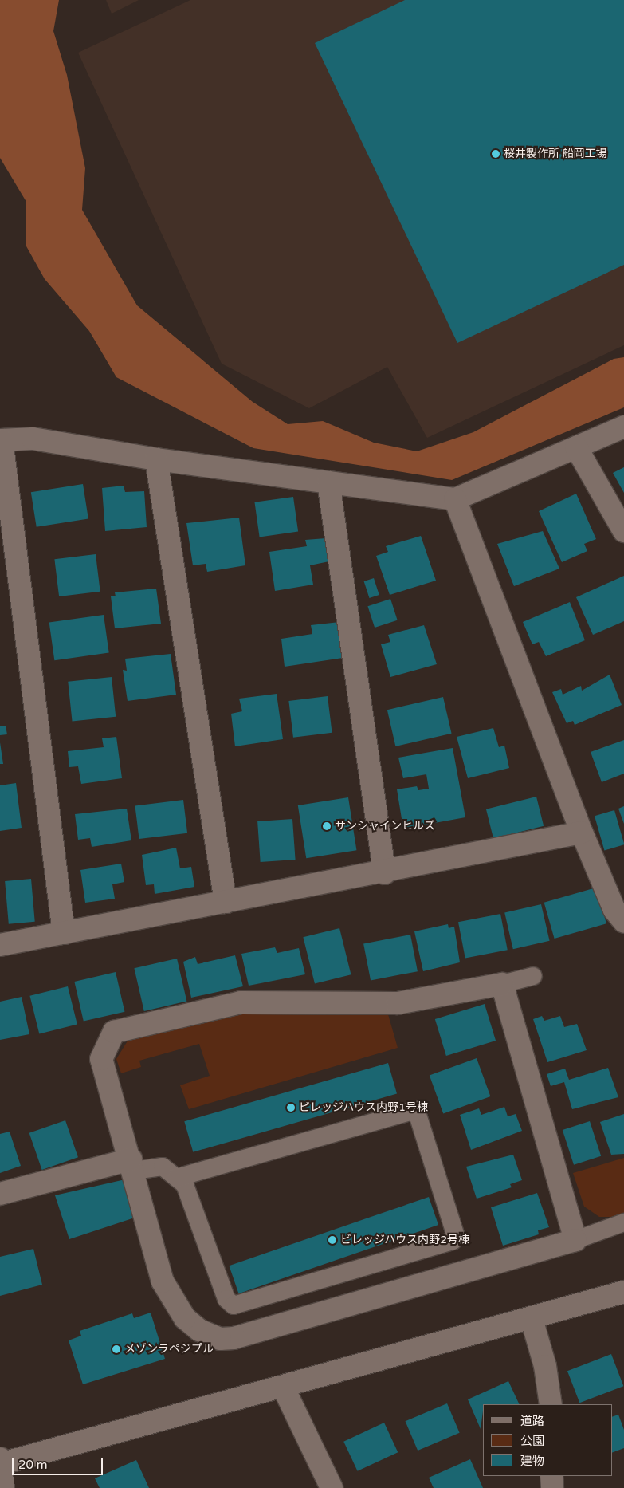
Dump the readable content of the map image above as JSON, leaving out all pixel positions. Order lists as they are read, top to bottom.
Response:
{
  "places": [
    "桜井製作所 船岡工場",
    "サンシャインヒルズ",
    "ビレッジハウス内野1号棟",
    "ビレッジハウス内野2号棟",
    "メゾンラペジプル"
  ],
  "legend": ["道路", "公園", "建物"],
  "scale_bar": "20 m"
}
